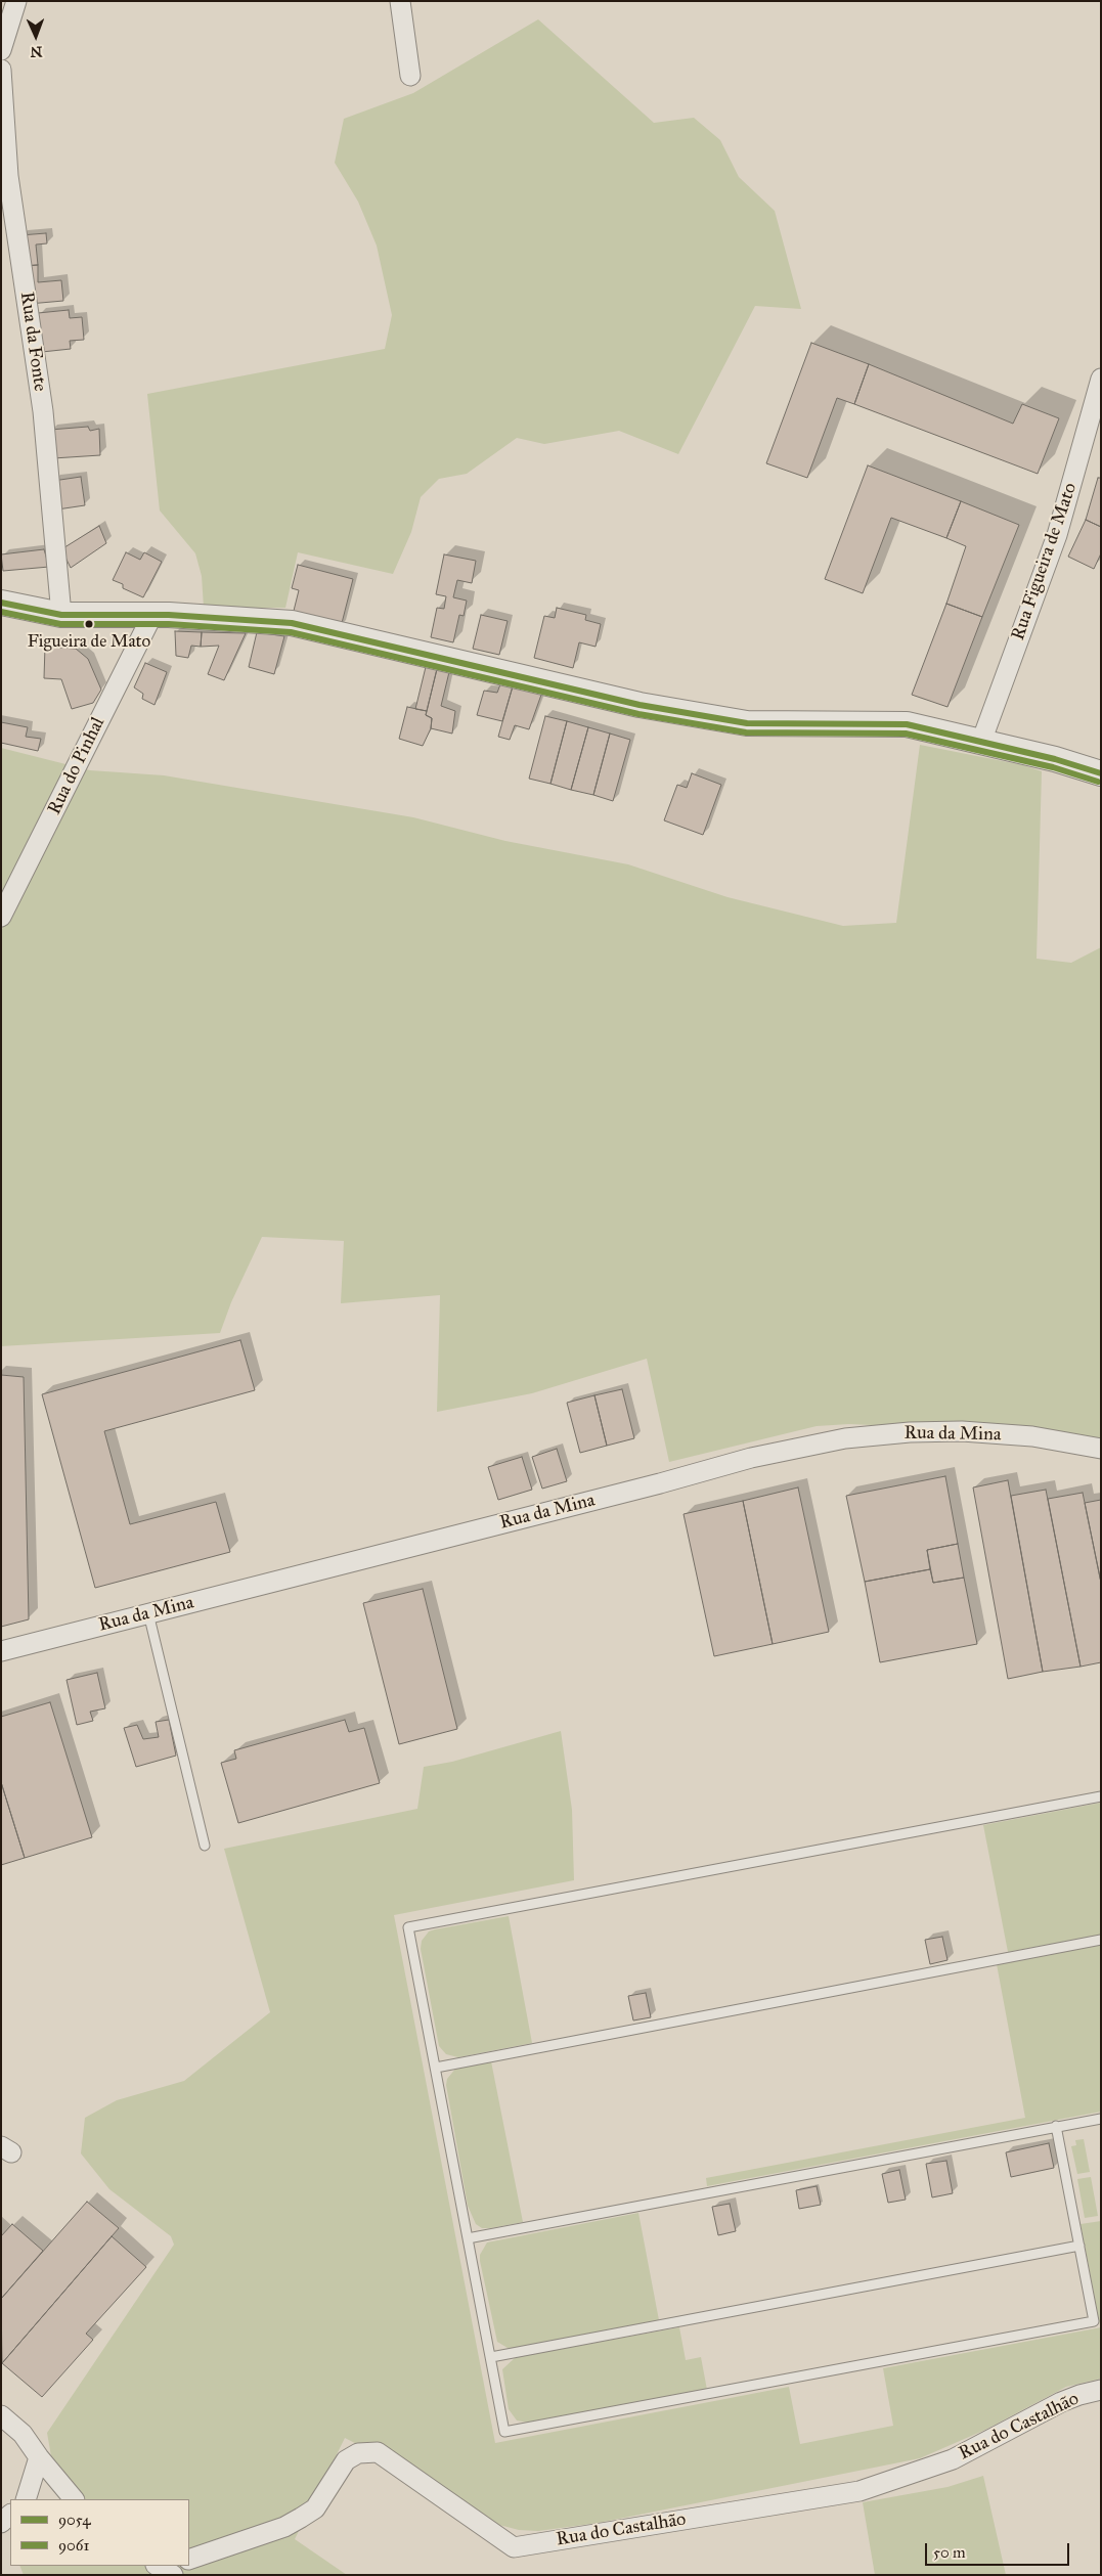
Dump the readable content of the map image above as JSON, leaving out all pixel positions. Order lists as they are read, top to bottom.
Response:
{
  "streets": {
    "street": [
      "Rua da Fonte",
      "Rua Figueira de Mato",
      "Rua do Pinhal",
      "Rua da Mina",
      "Rua do Castalhão"
    ]
  },
  "places": ["Figueira de Mato"],
  "lines": ["transit line 9054", "transit line 9061"],
  "legend": ["9054", "9061"],
  "scale_bar": "50 m",
  "north": "bottom"
}
